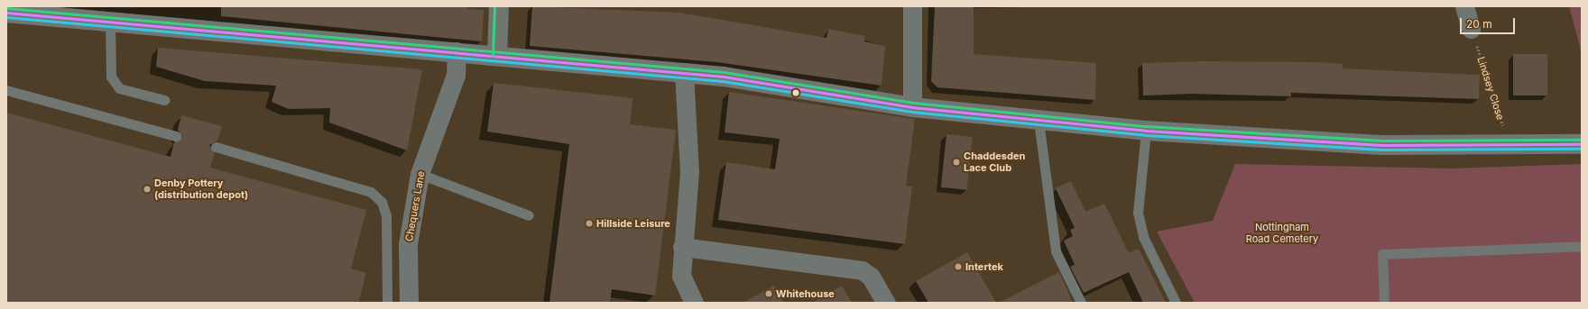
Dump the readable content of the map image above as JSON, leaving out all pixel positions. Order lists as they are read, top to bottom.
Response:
{
  "streets": {
    "street": ["Chequers Lane"],
    "path": ["Lindsey Close"]
  },
  "parks": ["Nottingham Road Cemetery"],
  "places": [
    "Chaddesden Lace Club",
    "Denby Pottery (distribution depot)",
    "Hillside Leisure",
    "Intertek",
    "Whitehouse"
  ],
  "lines": ["transit line 20"],
  "scale_bar": "20 m"
}
